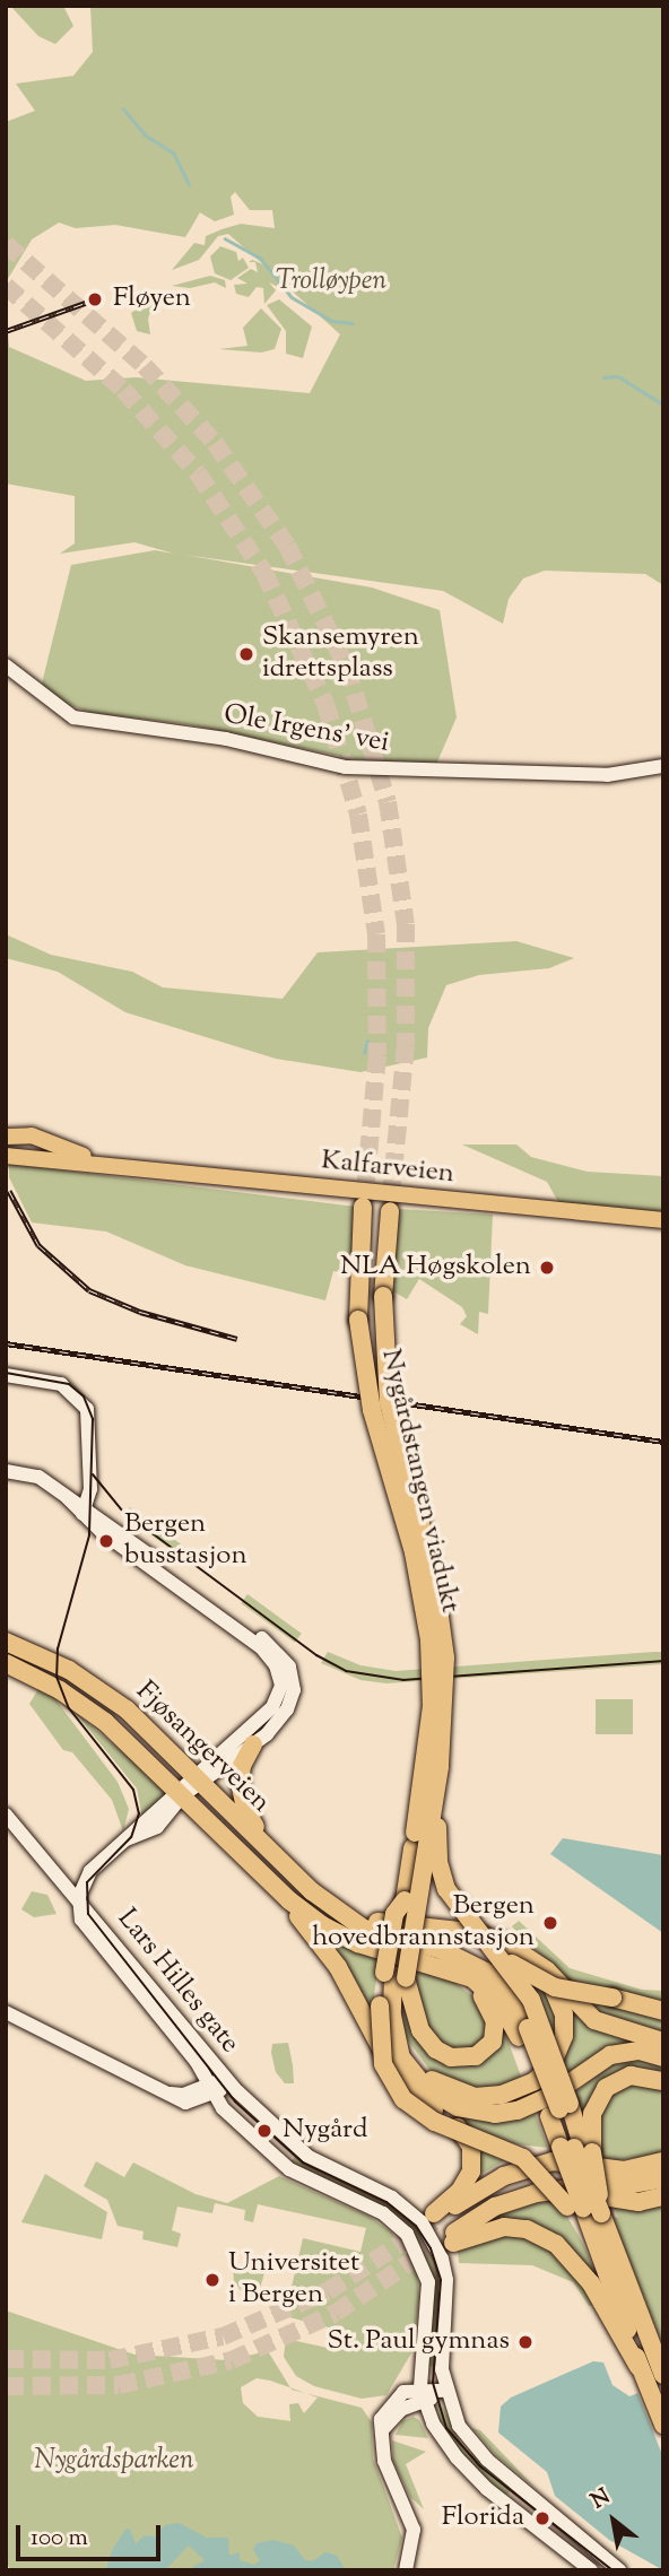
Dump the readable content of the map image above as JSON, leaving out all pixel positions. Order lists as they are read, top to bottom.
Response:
{
  "streets": {
    "highway": ["Nygårdstangen viadukt", "Fjøsangerveien"],
    "main road": ["Ole Irgens' vei", "Kalfarveien", "Lars Hilles gate"]
  },
  "parks": ["Trolløypen", "Nygårdsparken"],
  "places": [
    "Fløyen",
    "Skansemyren idrettsplass",
    "NLA Høgskolen",
    "Bergen busstasjon",
    "Bergen hovedbrannstasjon",
    "Nygård",
    "Universitet i Bergen",
    "St. Paul gymnas",
    "Florida"
  ],
  "scale_bar": "100 m",
  "north": "top left"
}
